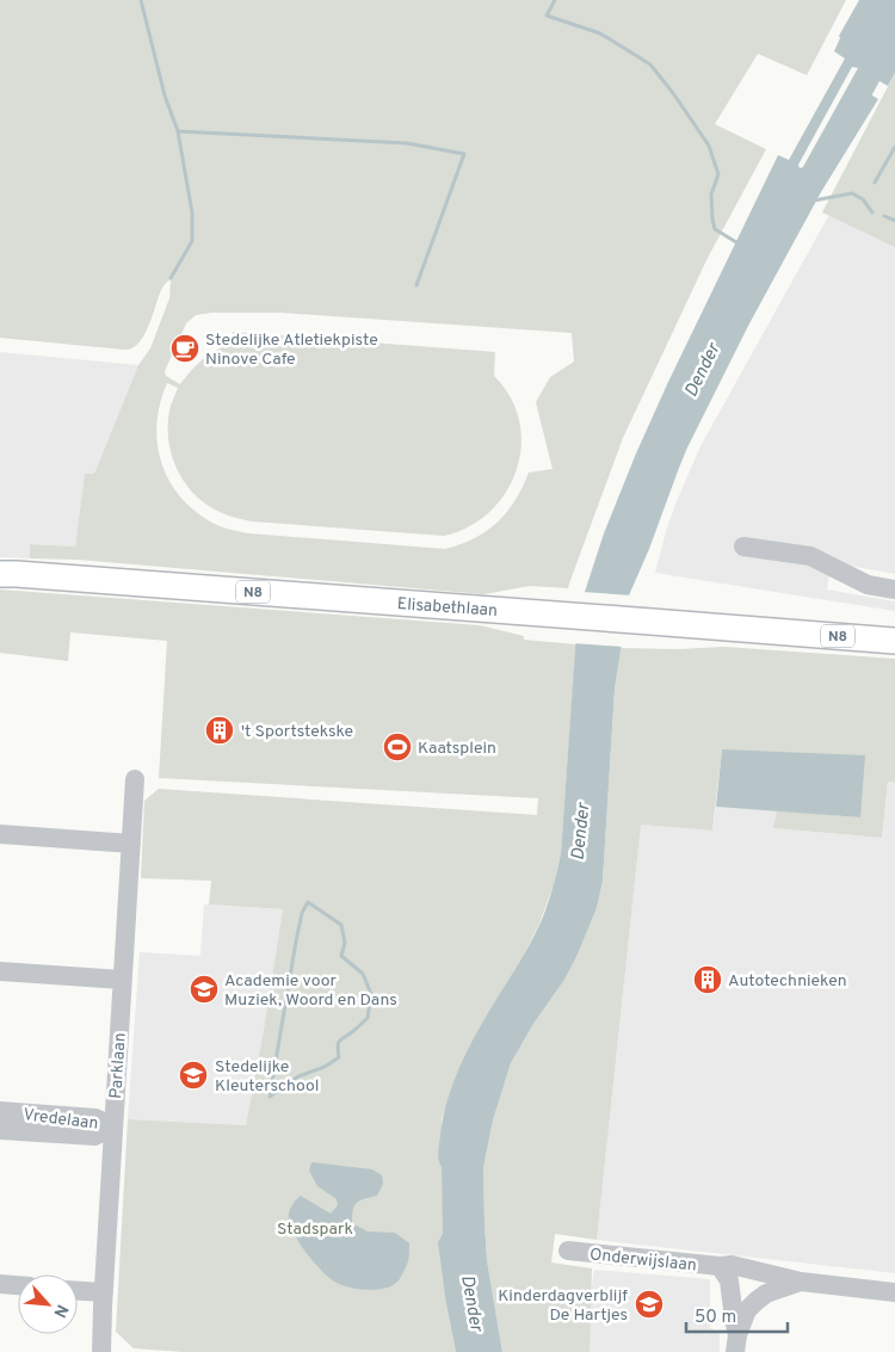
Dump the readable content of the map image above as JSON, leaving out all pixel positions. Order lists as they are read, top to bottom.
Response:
{
  "streets": {
    "main road": ["N8", "Elisabethlaan"],
    "street": ["Parklaan", "Vredelaan", "Onderwijslaan"]
  },
  "crossings": [
    ["Parklaan", "Vredelaan"]
  ],
  "water": ["Dender"],
  "parks": ["Stadspark"],
  "places": {
    "cafe": ["Stedelijke Atletiekpiste Ninove Cafe"],
    "building": ["'t Sportstekske", "Autotechnieken"],
    "sports": ["Kaatsplein"],
    "school or university": ["Academie voor Muziek, Woord en Dans", "Stedelijke Kleuterschool", "Kinderdagverblijf De Hartjes"]
  },
  "scale_bar": "50 m",
  "north": "bottom right"
}
